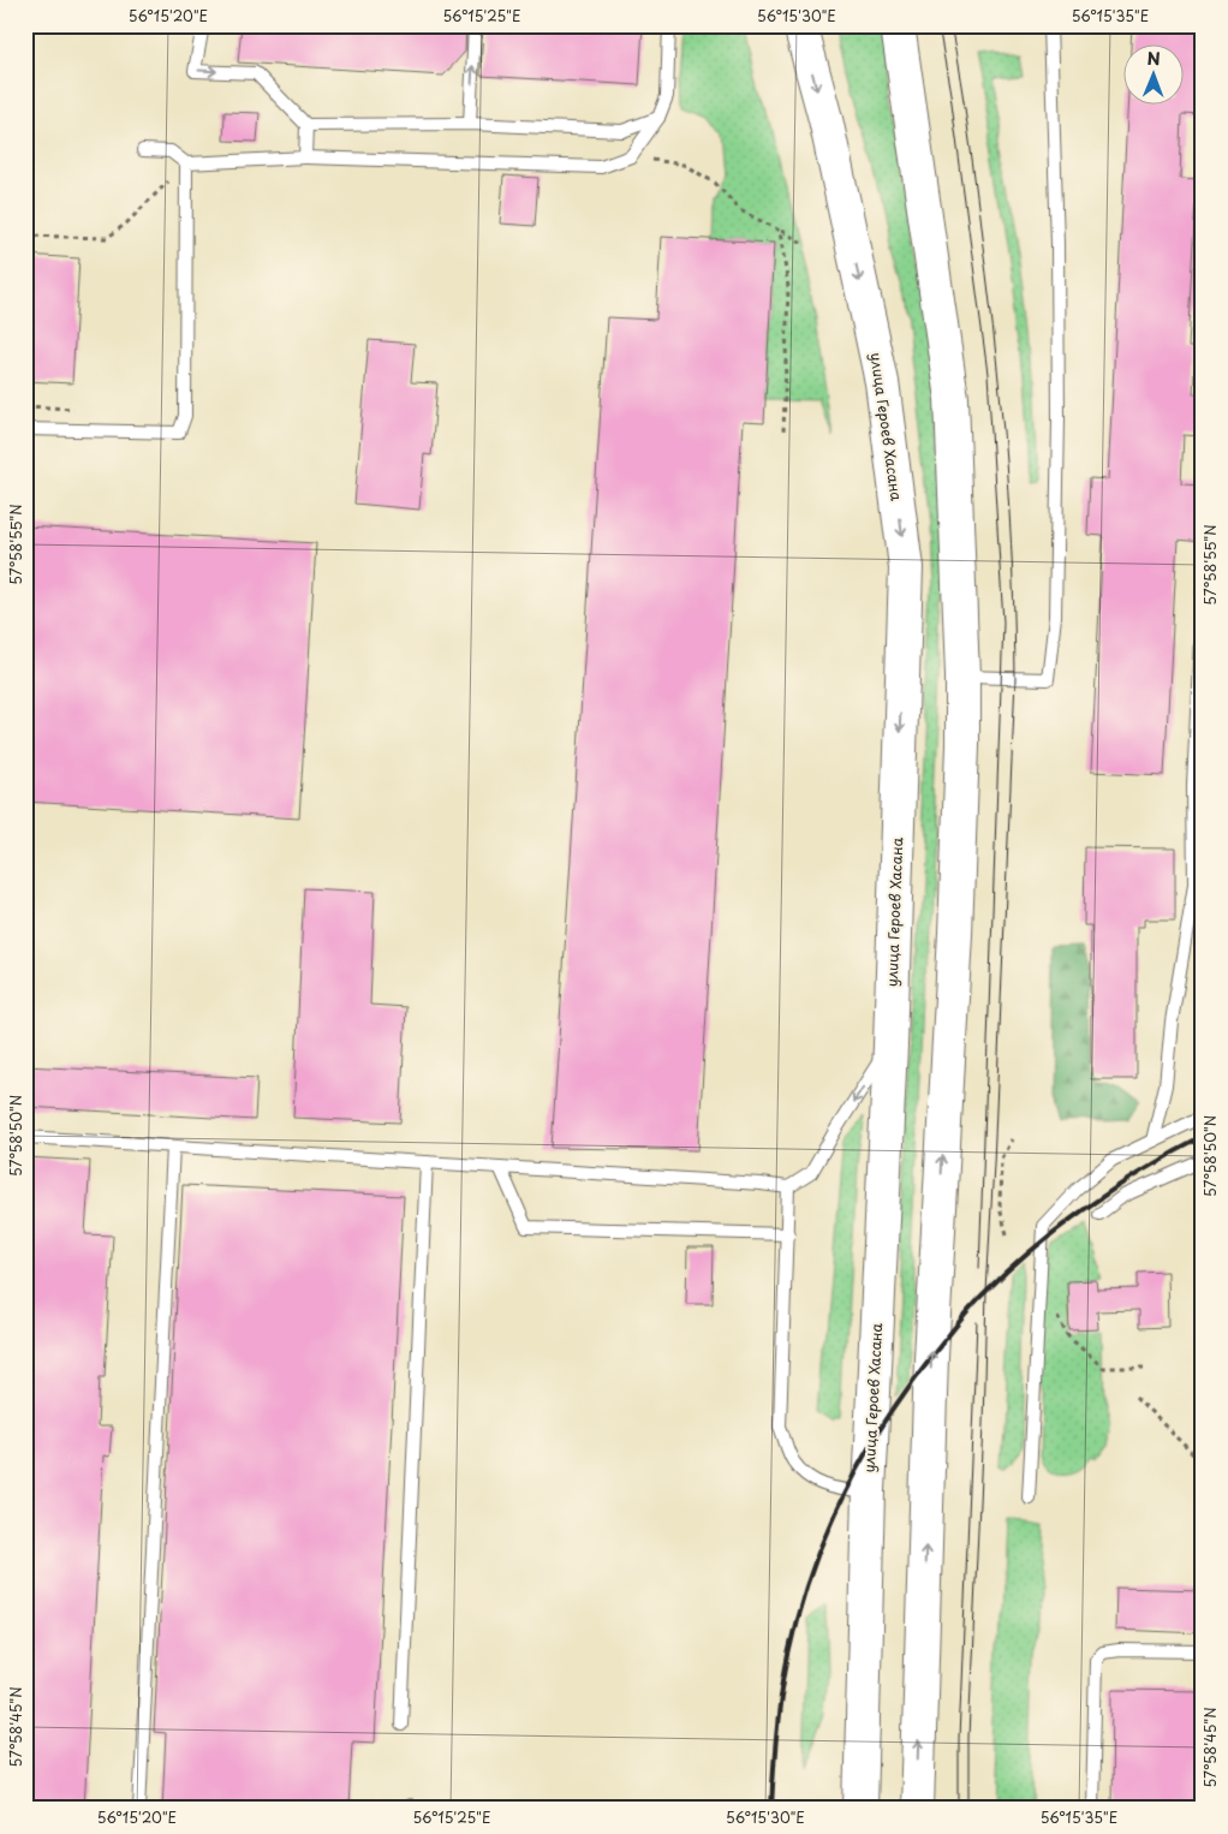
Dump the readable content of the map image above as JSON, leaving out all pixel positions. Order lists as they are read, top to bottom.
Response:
{
  "streets": {
    "main road": ["улица Героев Хасана"]
  },
  "north": "top",
  "coordinates": [
    "56°15'20\"E",
    "56°15'25\"E",
    "56°15'30\"E",
    "56°15'35\"E",
    "57°58'55\"N",
    "57°58'50\"N",
    "57°58'45\"N"
  ]
}
